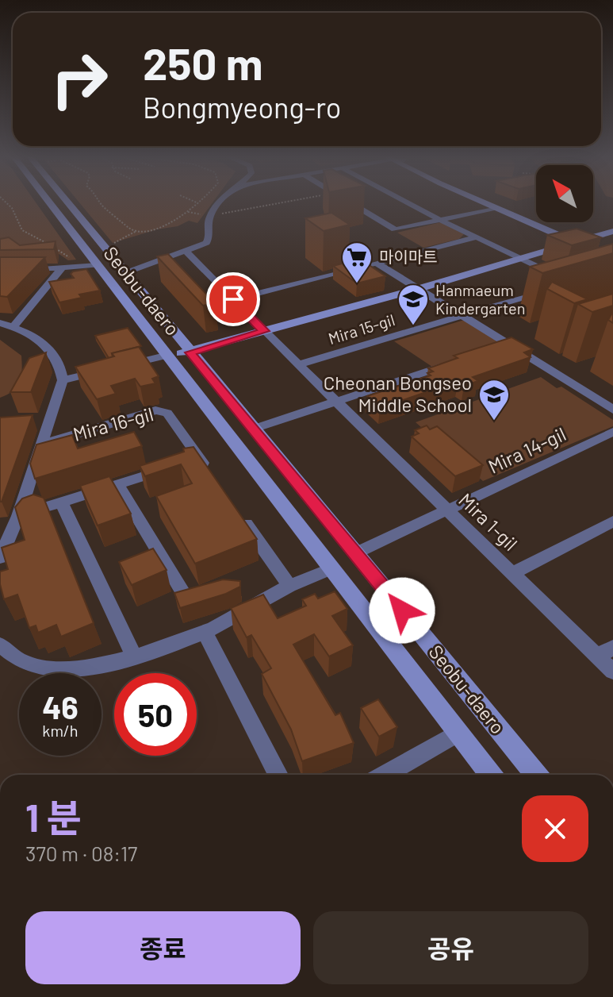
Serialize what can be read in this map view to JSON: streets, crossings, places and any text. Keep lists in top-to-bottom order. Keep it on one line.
{"streets":{"main road":["Seobu-daero"],"street":["Mira 15-gil","Mira 16-gil","Mira 14-gil","Mira 1-gil"]},"crossings":[["Seobu-daero","Mira 14-gil"],["Mira 15-gil","Mira 1-gil"],["Mira 14-gil","Mira 1-gil"]],"places":{"supermarket":["마이마트"],"school or university":["Hanmaeum Kindergarten","Cheonan Bongseo Middle School"]},"north":"top left","page":{"turn":["250 m","Bongmyeong-ro"],"speed":"46 km/h","limit":"50","heading":["1 분","370 m · 08:17"],"buttons":["종료","공유"]}}
